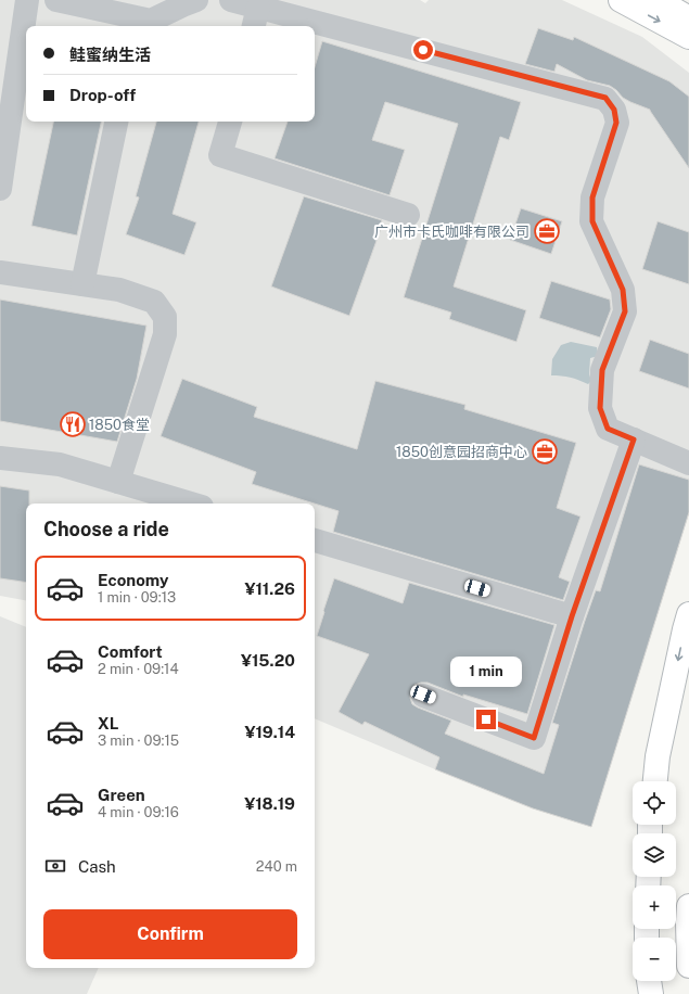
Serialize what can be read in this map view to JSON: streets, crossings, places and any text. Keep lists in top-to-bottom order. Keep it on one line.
{"places":{"office":["广州市卡氏咖啡有限公司","1850创意园招商中心"],"restaurant":["1850食堂"]},"page":{"banner":["鲑蜜纳生活","Drop-off"],"heading":"Choose a ride","list":[{"name":"Economy","note":"1 min · 09:13","value":"¥11.26"},{"name":"Comfort","note":"2 min · 09:14","value":"¥15.20"},{"name":"XL","note":"3 min · 09:15","value":"¥19.14"},{"name":"Green","note":"4 min · 09:16","value":"¥18.19"}],"bubble":"1 min","map_buttons":["+","−"],"pay":["Cash","240 m"],"buttons":"Confirm"}}
